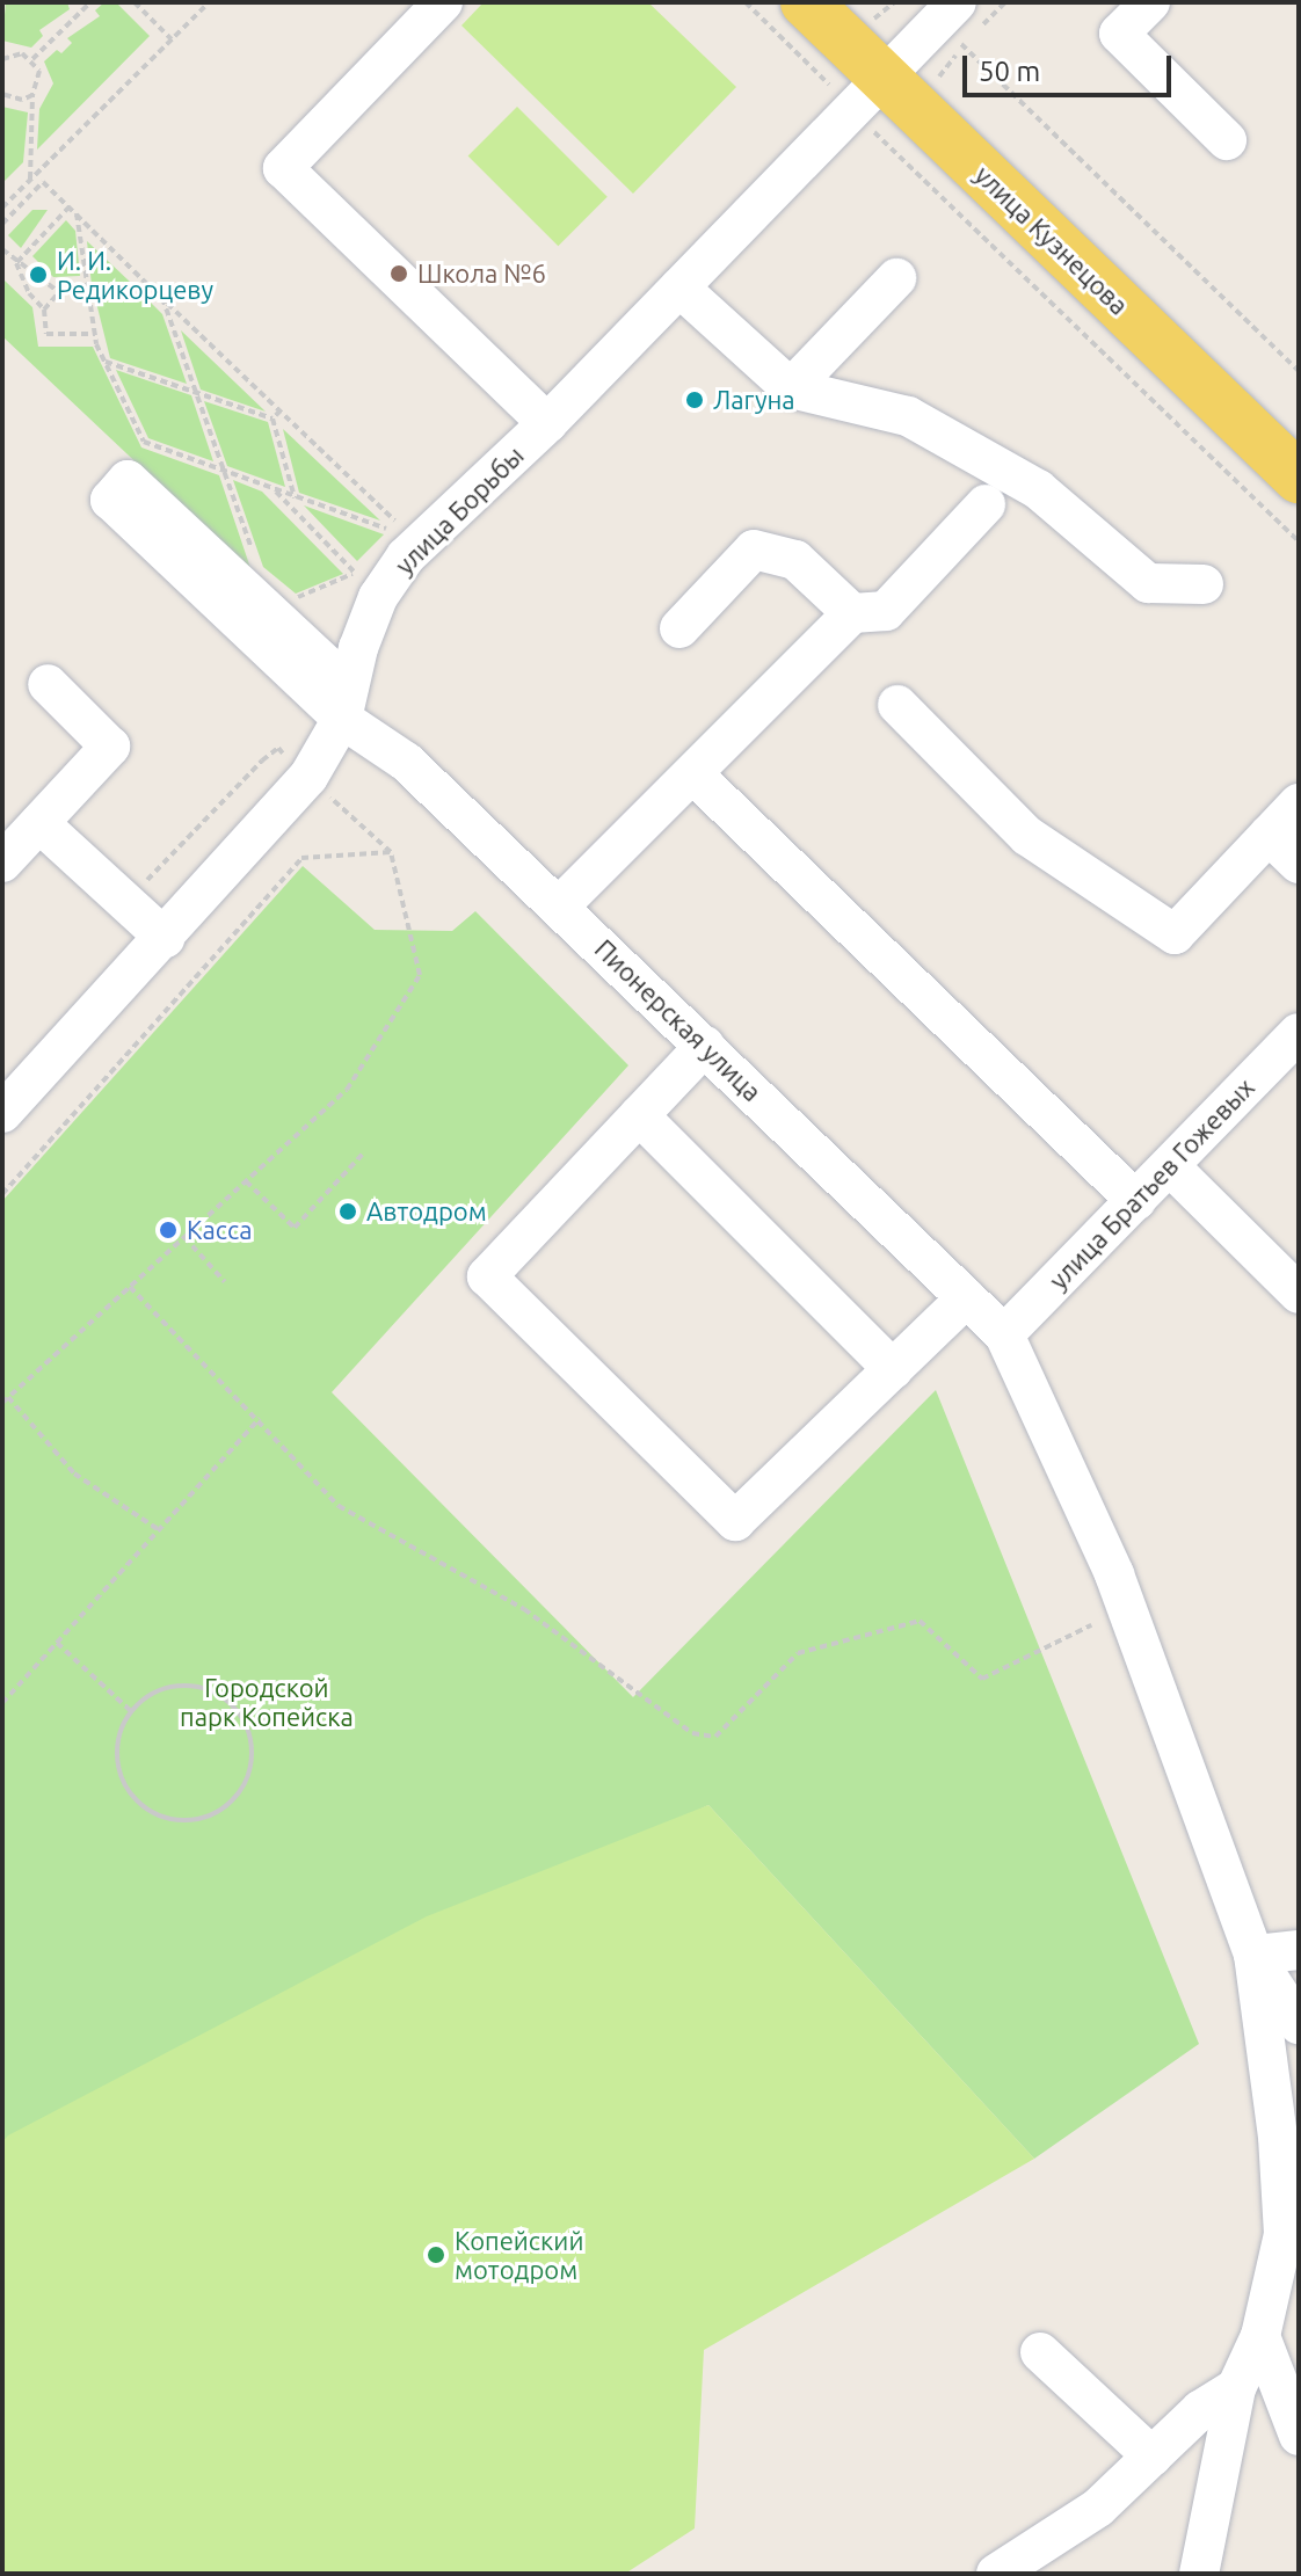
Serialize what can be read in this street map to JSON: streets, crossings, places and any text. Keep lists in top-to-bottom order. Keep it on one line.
{"streets":{"main road":["улица Кузнецова"],"street":["улица Борьбы","Пионерская улица","улица Братьев Гожевых"]},"crossings":[["улица Кузнецова","улица Борьбы"],["улица Борьбы","Пионерская улица"],["Пионерская улица","улица Братьев Гожевых"]],"parks":["Городской парк Копейска"],"places":["Школа №6","И. И. Редикорцеву","Лагуна","Автодром","Касса","Копейский мотодром"],"scale_bar":"50 m"}
